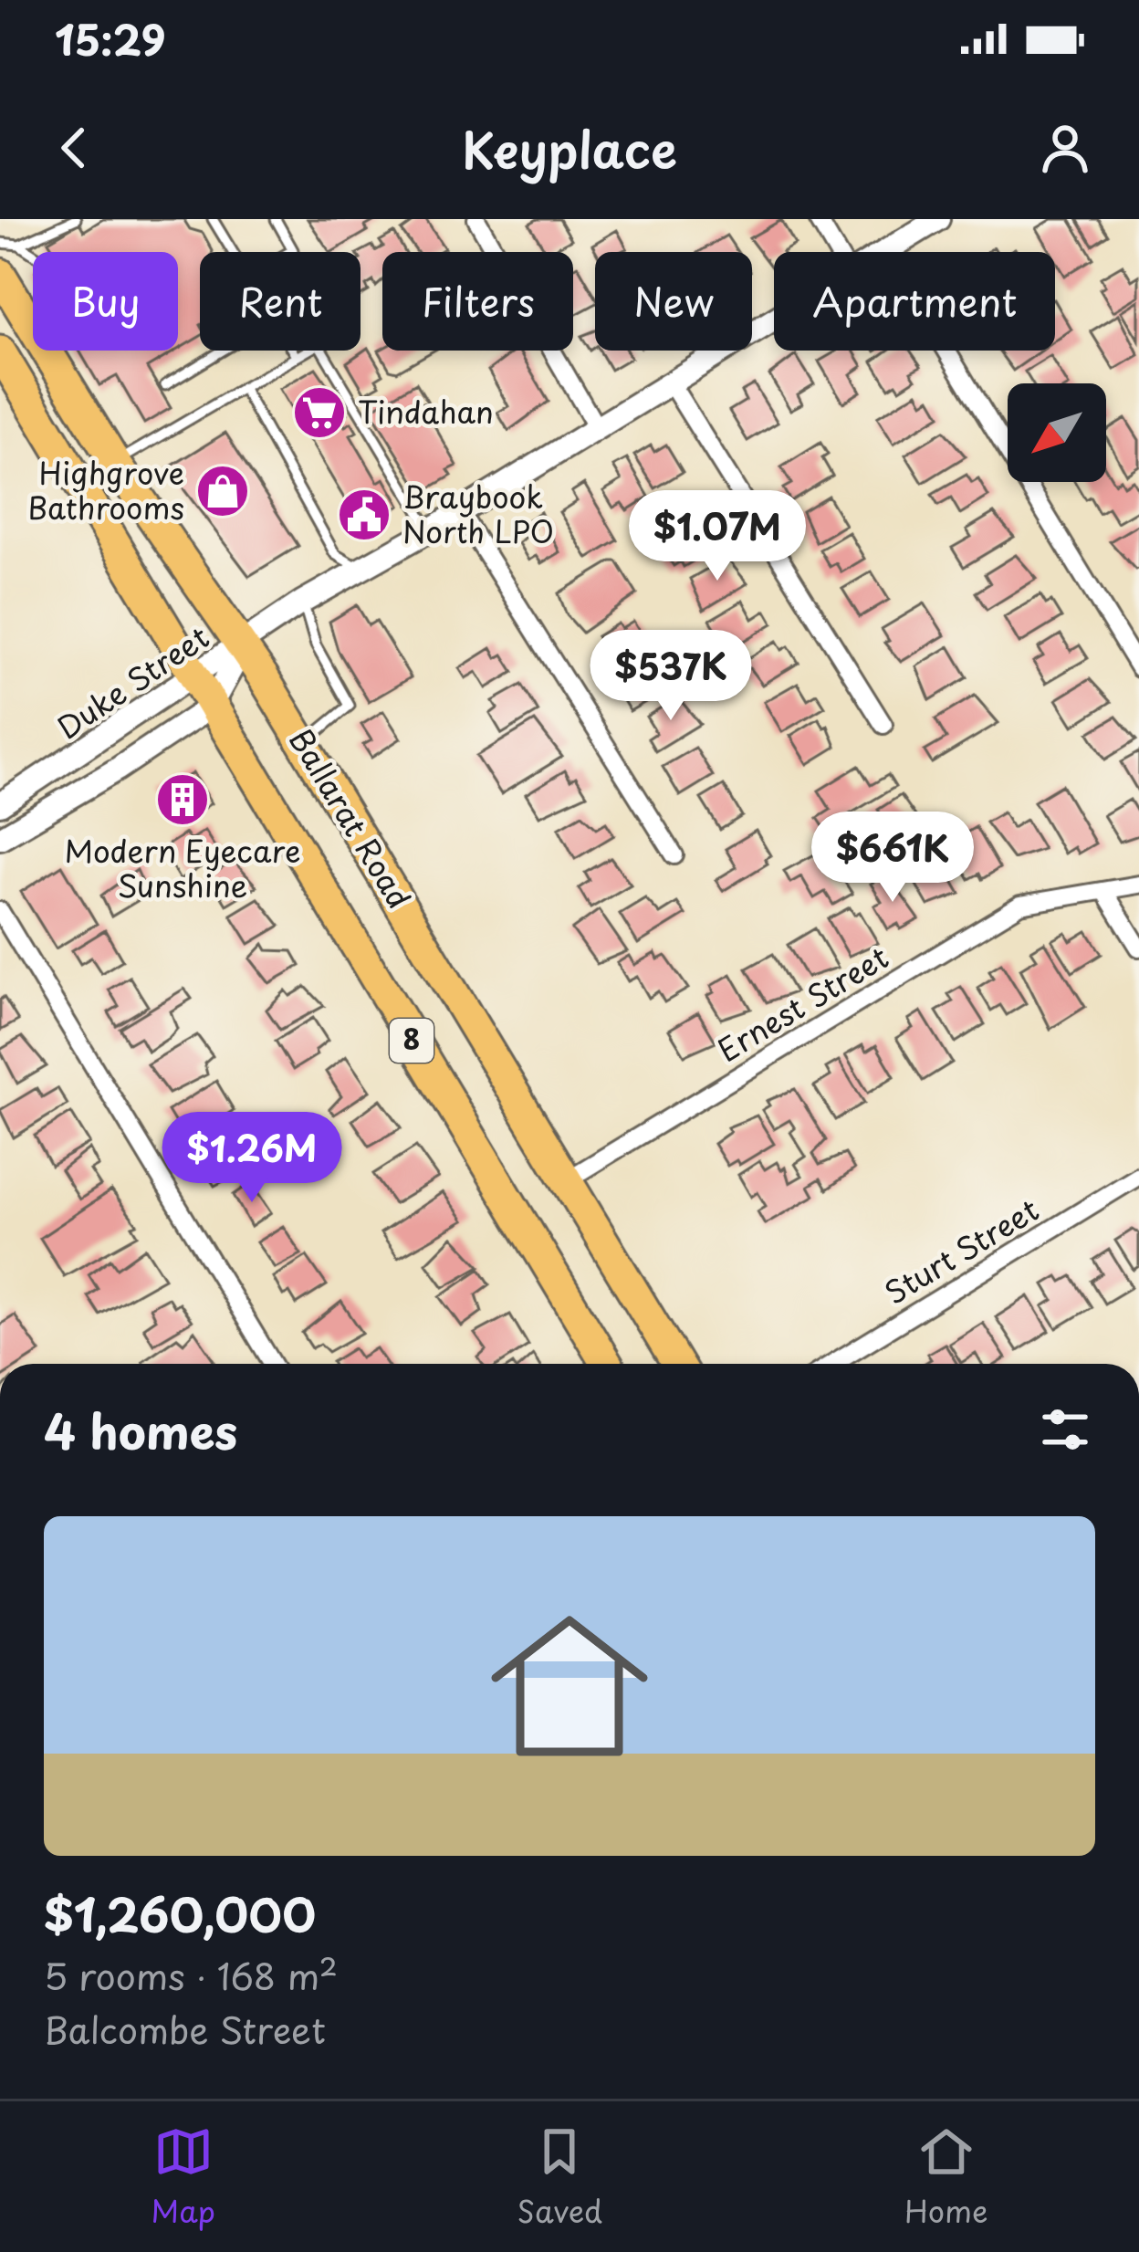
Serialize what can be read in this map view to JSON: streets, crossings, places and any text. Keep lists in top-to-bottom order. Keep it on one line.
{"streets":{"highway":["Ballarat Road","8"],"street":["Duke Street","Ernest Street","Sturt Street"]},"crossings":[["Duke Street","Ballarat Road"],["Ballarat Road","Ernest Street"]],"places":{"supermarket":["Tindahan"],"shop":["Highgrove Bathrooms"],"public building":["Braybook North LPO"],"building":["Modern Eyecare Sunshine"]},"north":"bottom left","page":{"status":"15:29","header":"Keyplace","chip":["Buy","Rent","Filters","New","Apartment"],"price":["$1.07M","$537K","$661K","$1.26M"],"heading":"4 homes","list":[{"name":"$1,260,000","note":"5 rooms · 168 m² · Balcombe Street"}],"tabs":["Map","Saved","Home"]}}
